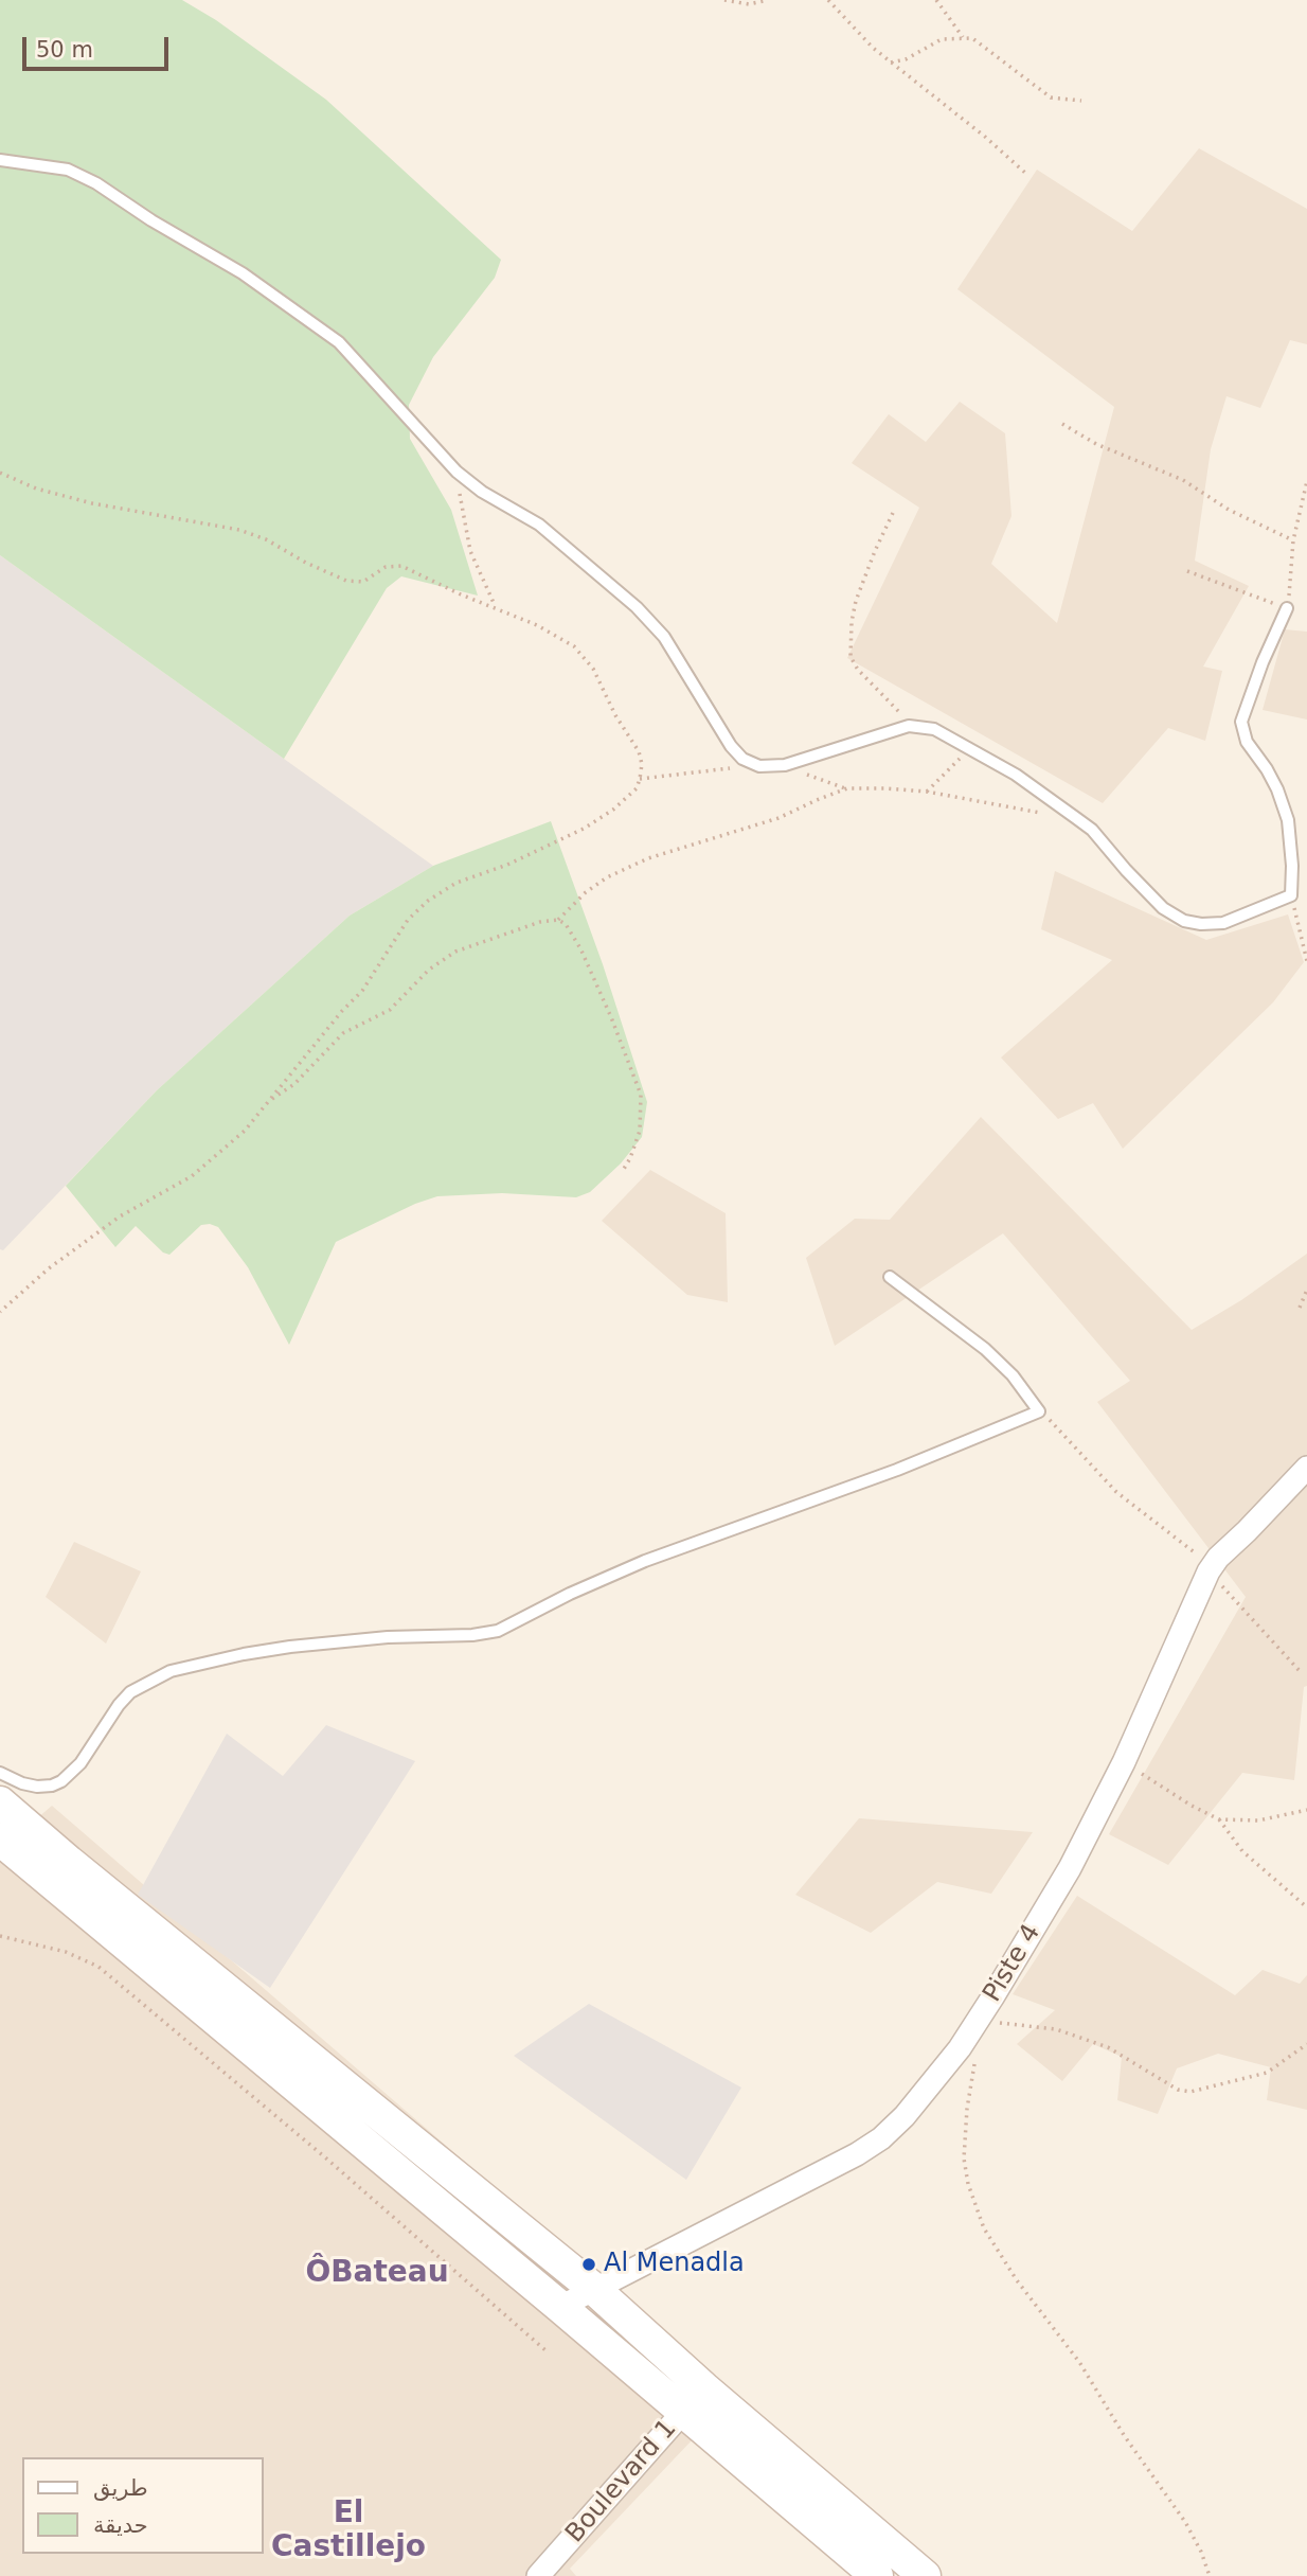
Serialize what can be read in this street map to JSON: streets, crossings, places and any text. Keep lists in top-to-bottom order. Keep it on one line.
{"streets":{"street":["Piste 4","Boulevard 1"]},"districts":["ÔBateau","El Castillejo"],"places":["Al Menadla"],"legend":["طريق","حديقة"],"scale_bar":"50 m"}
